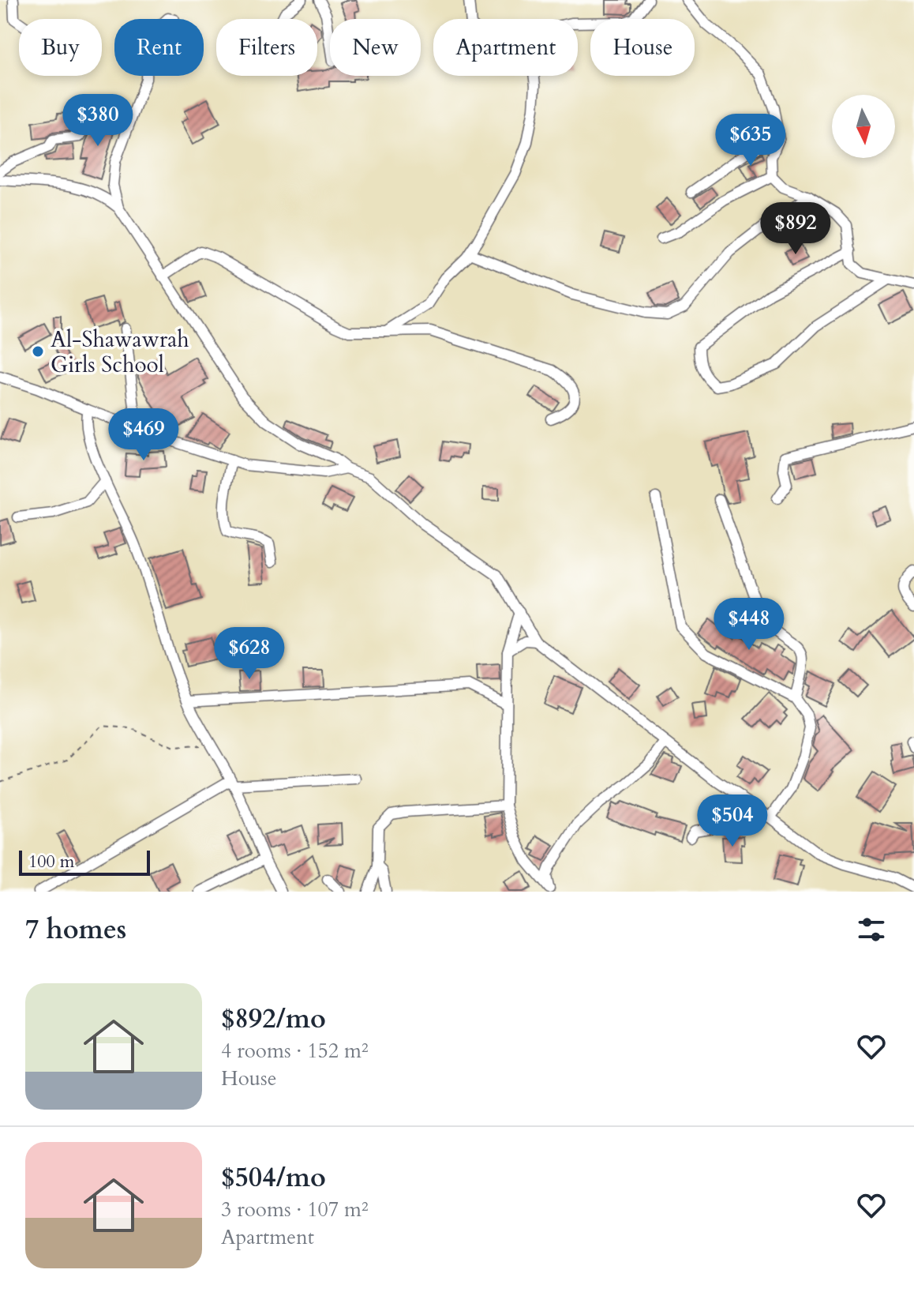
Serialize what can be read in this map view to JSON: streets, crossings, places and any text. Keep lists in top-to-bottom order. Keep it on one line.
{"places":["Al-Shawawrah Girls School"],"scale_bar":"100 m","north":"bottom","page":{"chip":["Buy","Rent","Filters","New","Apartment","House"],"price":["$380","$635","$892","$469","$448","$628","$504"],"scale":"100 m","heading":"7 homes","list":[{"name":"$892/mo","note":"4 rooms · 152 m² · House"},{"name":"$504/mo","note":"3 rooms · 107 m² · Apartment"}]}}
